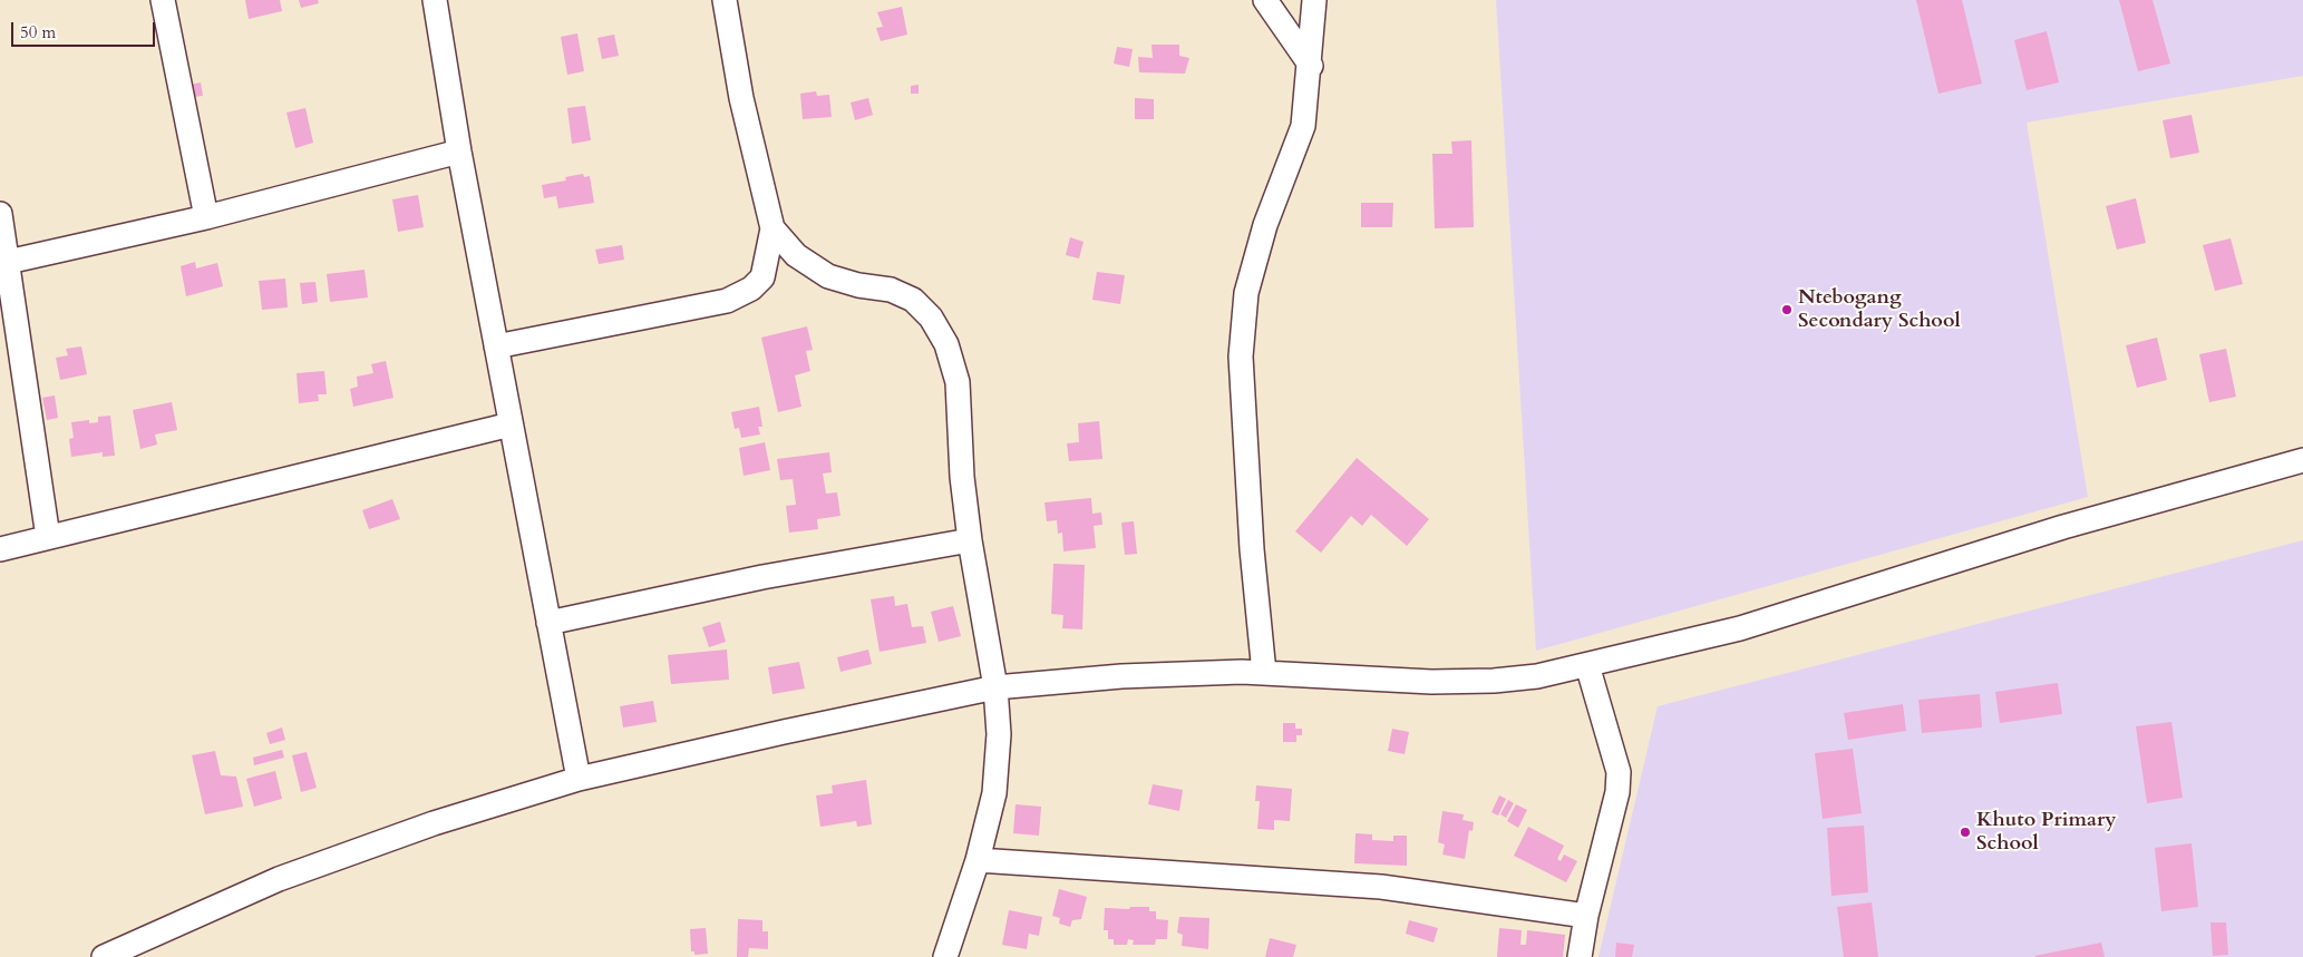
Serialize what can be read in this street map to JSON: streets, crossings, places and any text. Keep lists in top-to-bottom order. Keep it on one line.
{"places":["Ntebogang Secondary School","Khuto Primary School"],"scale_bar":"50 m"}
